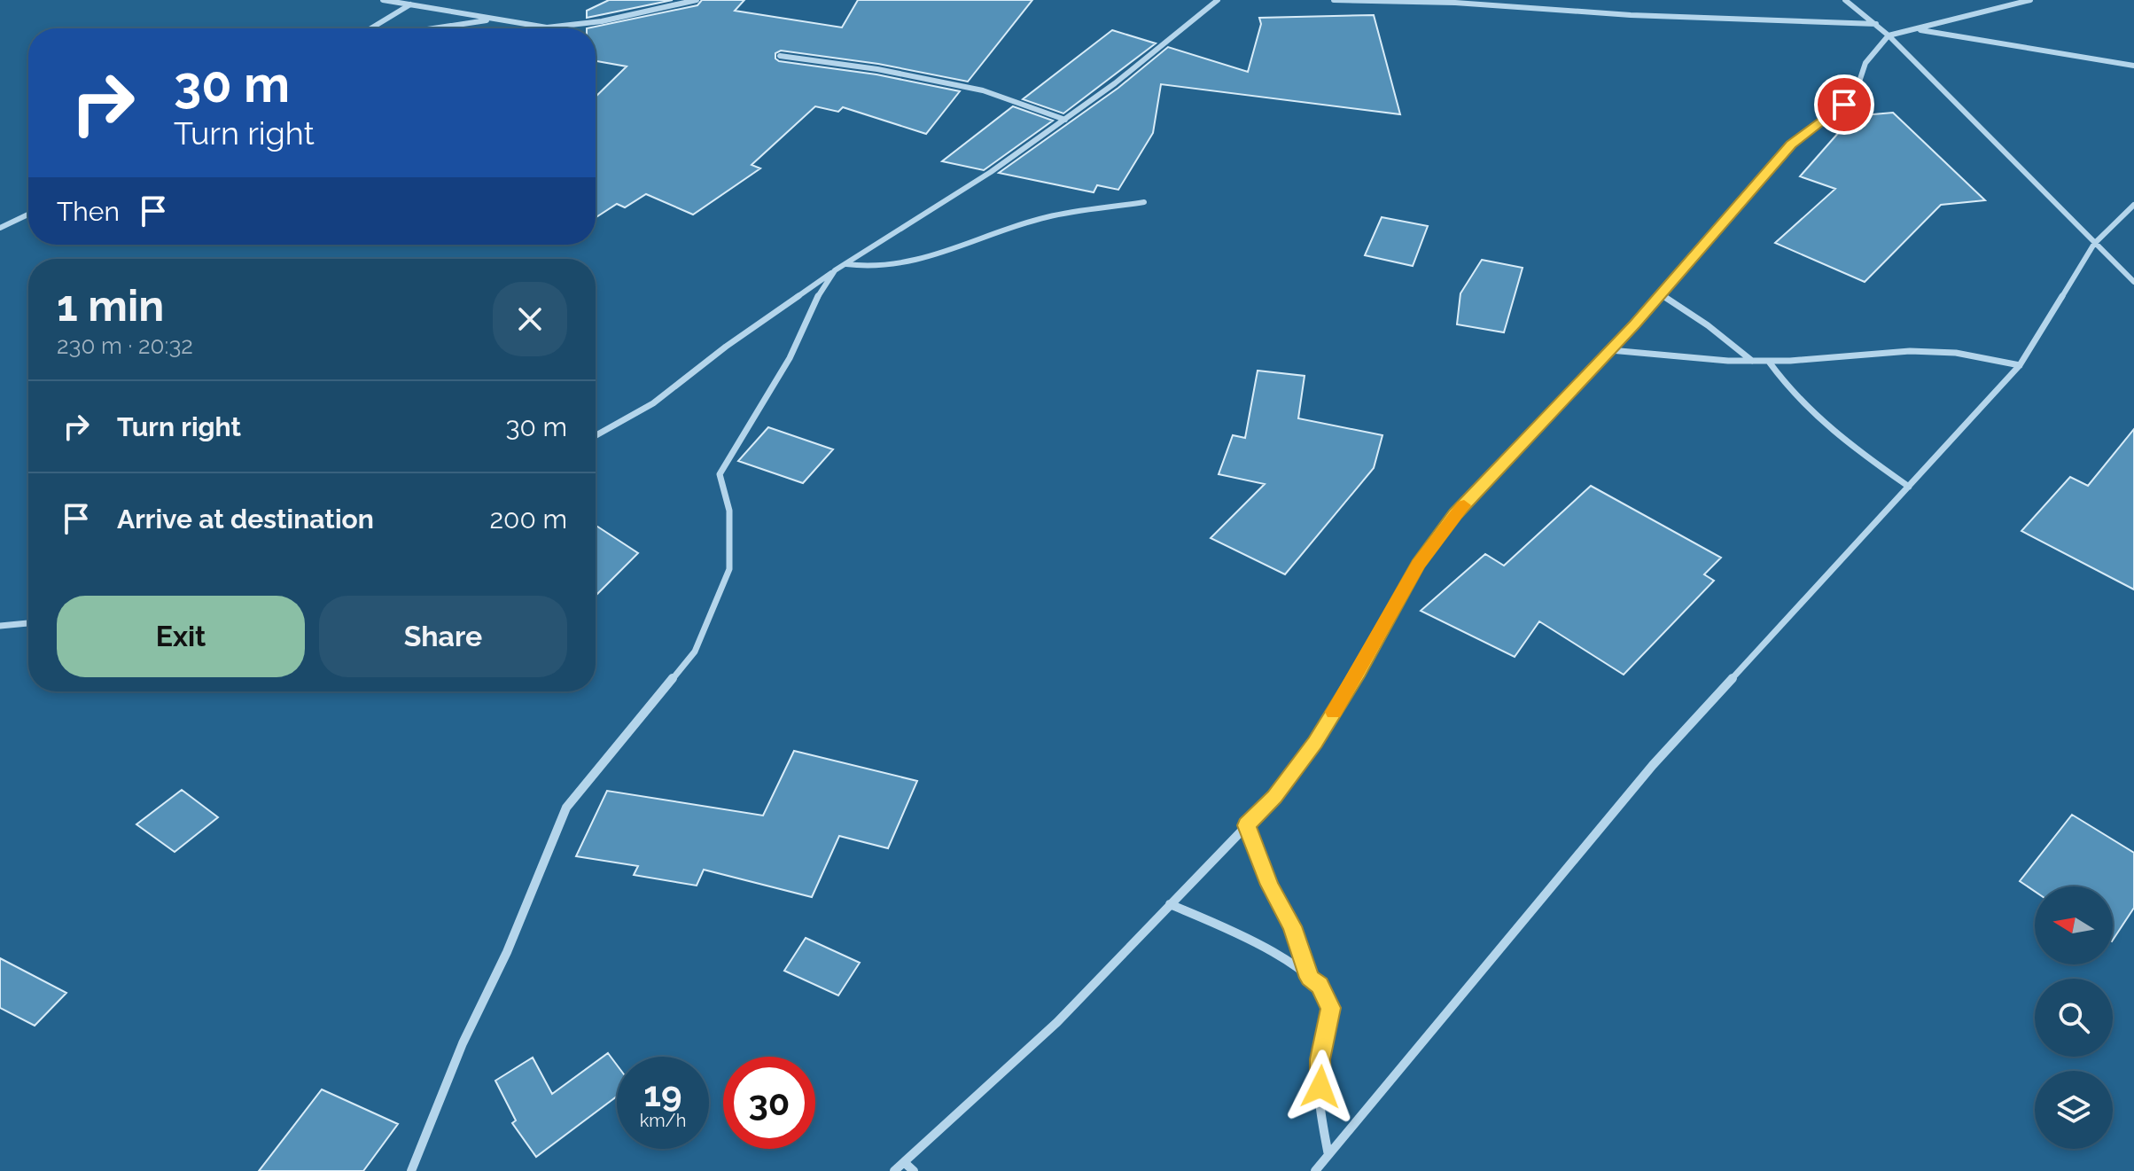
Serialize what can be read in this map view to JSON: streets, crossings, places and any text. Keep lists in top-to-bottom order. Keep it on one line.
{"north":"left","page":{"turn":["30 m","Turn right"],"then":"Then","heading":["1 min","230 m · 20:32"],"list":[{"name":"Turn right","value":"30 m"},{"name":"Arrive at destination","value":"200 m"}],"buttons":["Exit","Share"],"speed":"19 km/h","limit":"30"}}
